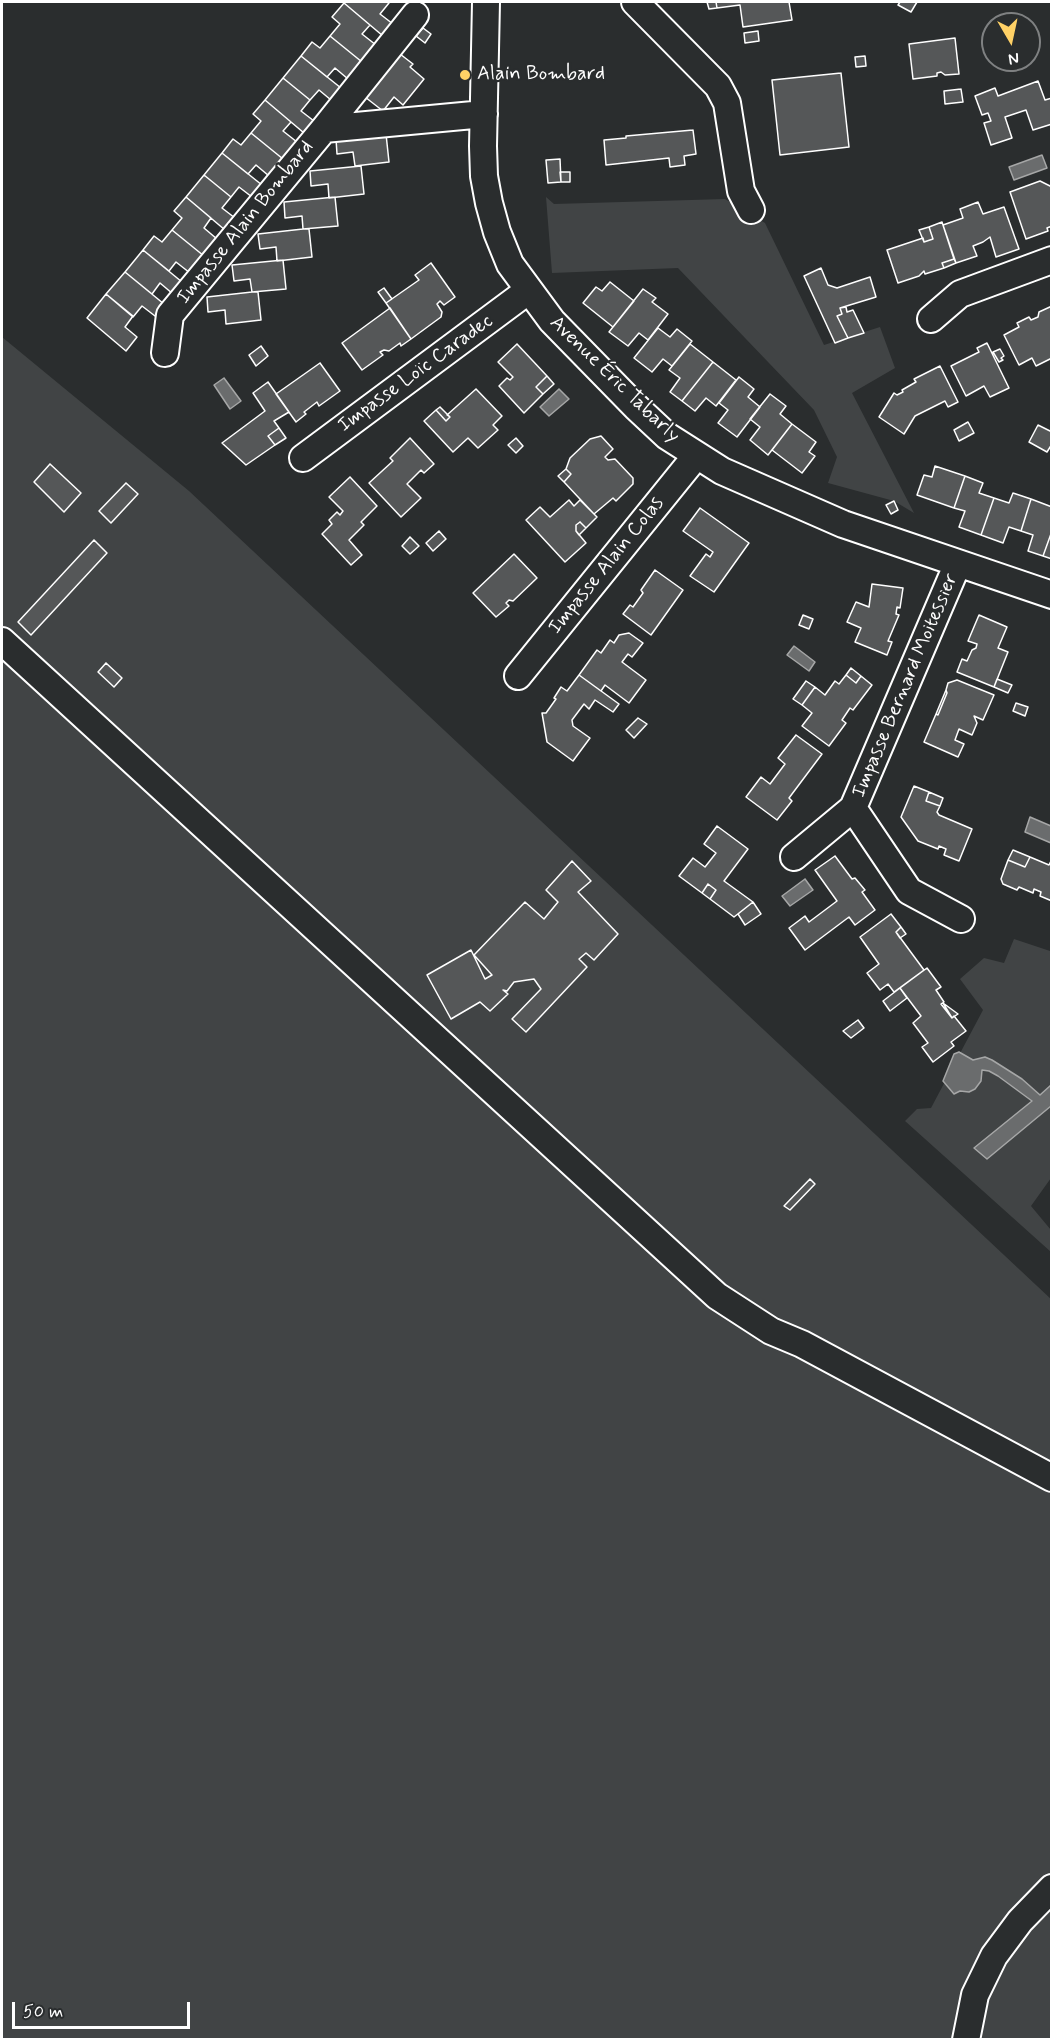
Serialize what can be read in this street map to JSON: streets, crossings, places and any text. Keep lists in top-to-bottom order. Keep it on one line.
{"streets":{"street":["Impasse Alain Bombard","Impasse Loïc Caradec","Avenue Éric Tabarly","Impasse Alain Colas","Impasse Bernard Moitessier"]},"crossings":[["Impasse Alain Bombard","Avenue Éric Tabarly"],["Impasse Loïc Caradec","Avenue Éric Tabarly"],["Avenue Éric Tabarly","Impasse Alain Colas"],["Avenue Éric Tabarly","Impasse Bernard Moitessier"]],"places":["Alain Bombard"],"scale_bar":"50 m","north":"bottom"}
